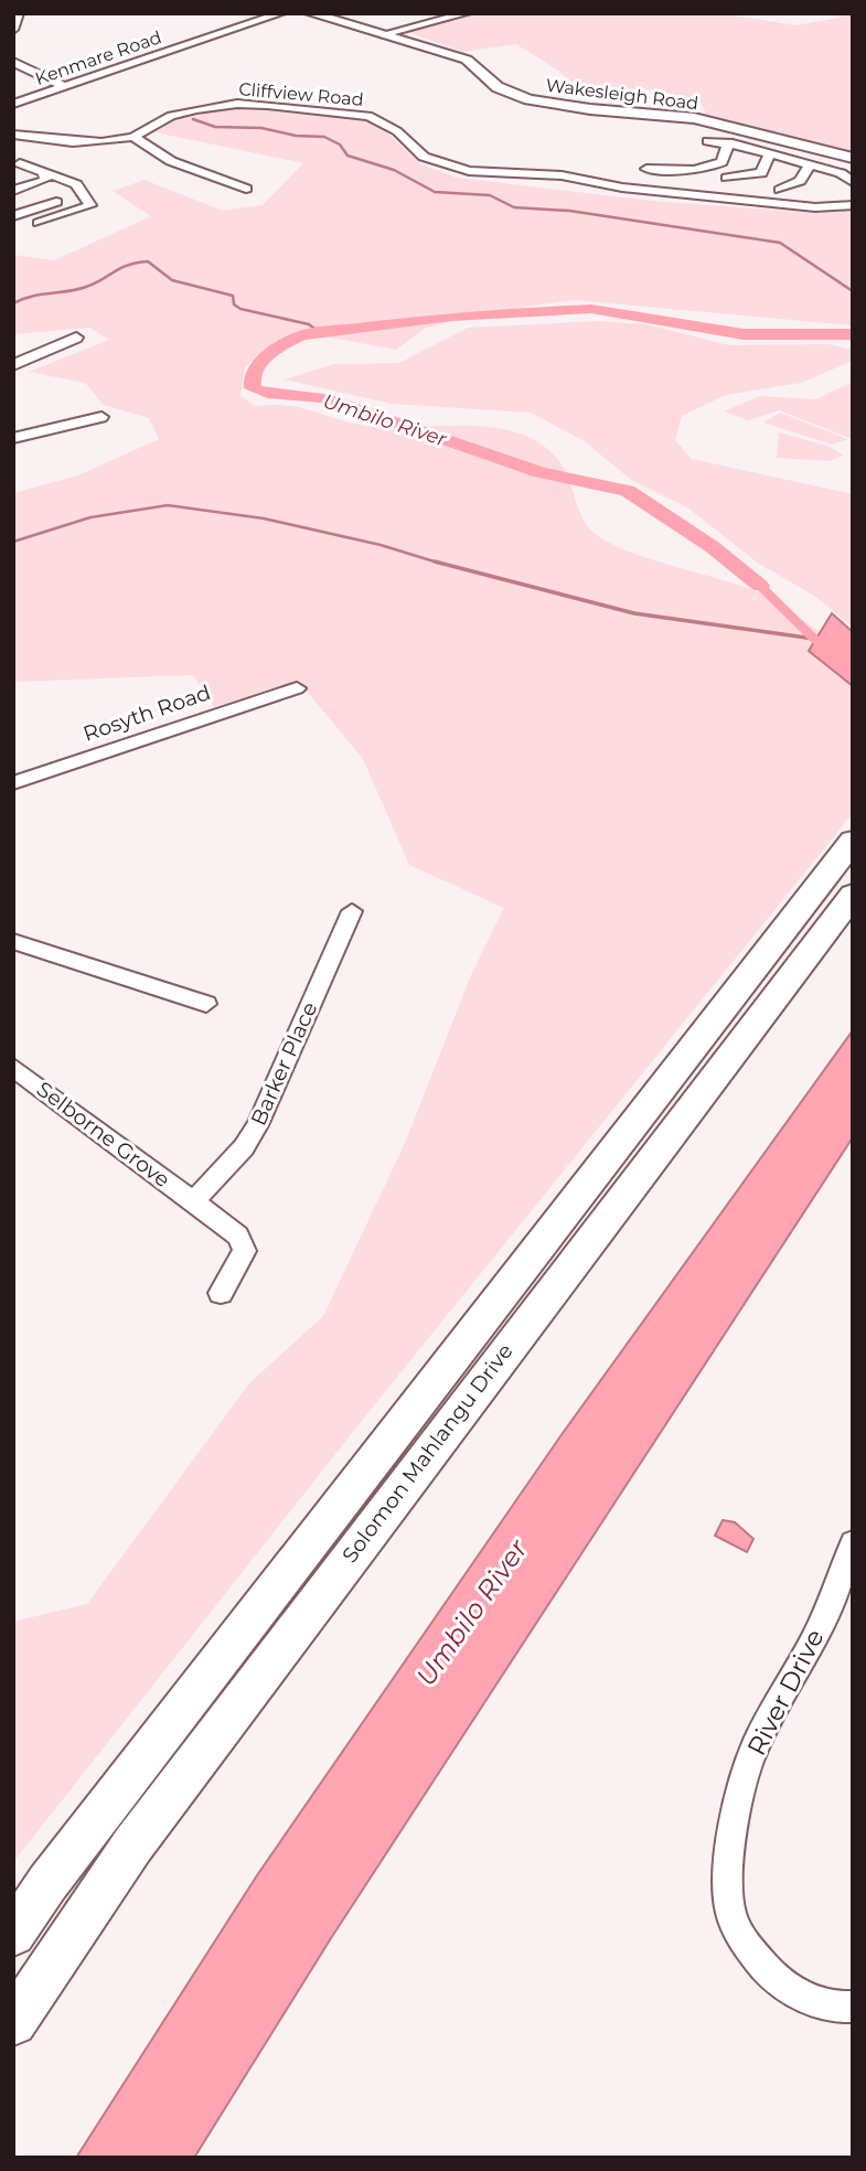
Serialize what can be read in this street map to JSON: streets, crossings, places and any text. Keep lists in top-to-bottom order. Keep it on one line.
{"streets":{"highway":["Solomon Mahlangu Drive"],"main road":["Wakesleigh Road"],"street":["Kenmare Road","Cliffview Road","Rosyth Road","Barker Place","Selborne Grove","River Drive"]},"crossings":[["Barker Place","Selborne Grove"]],"water":["Umbilo River"]}
